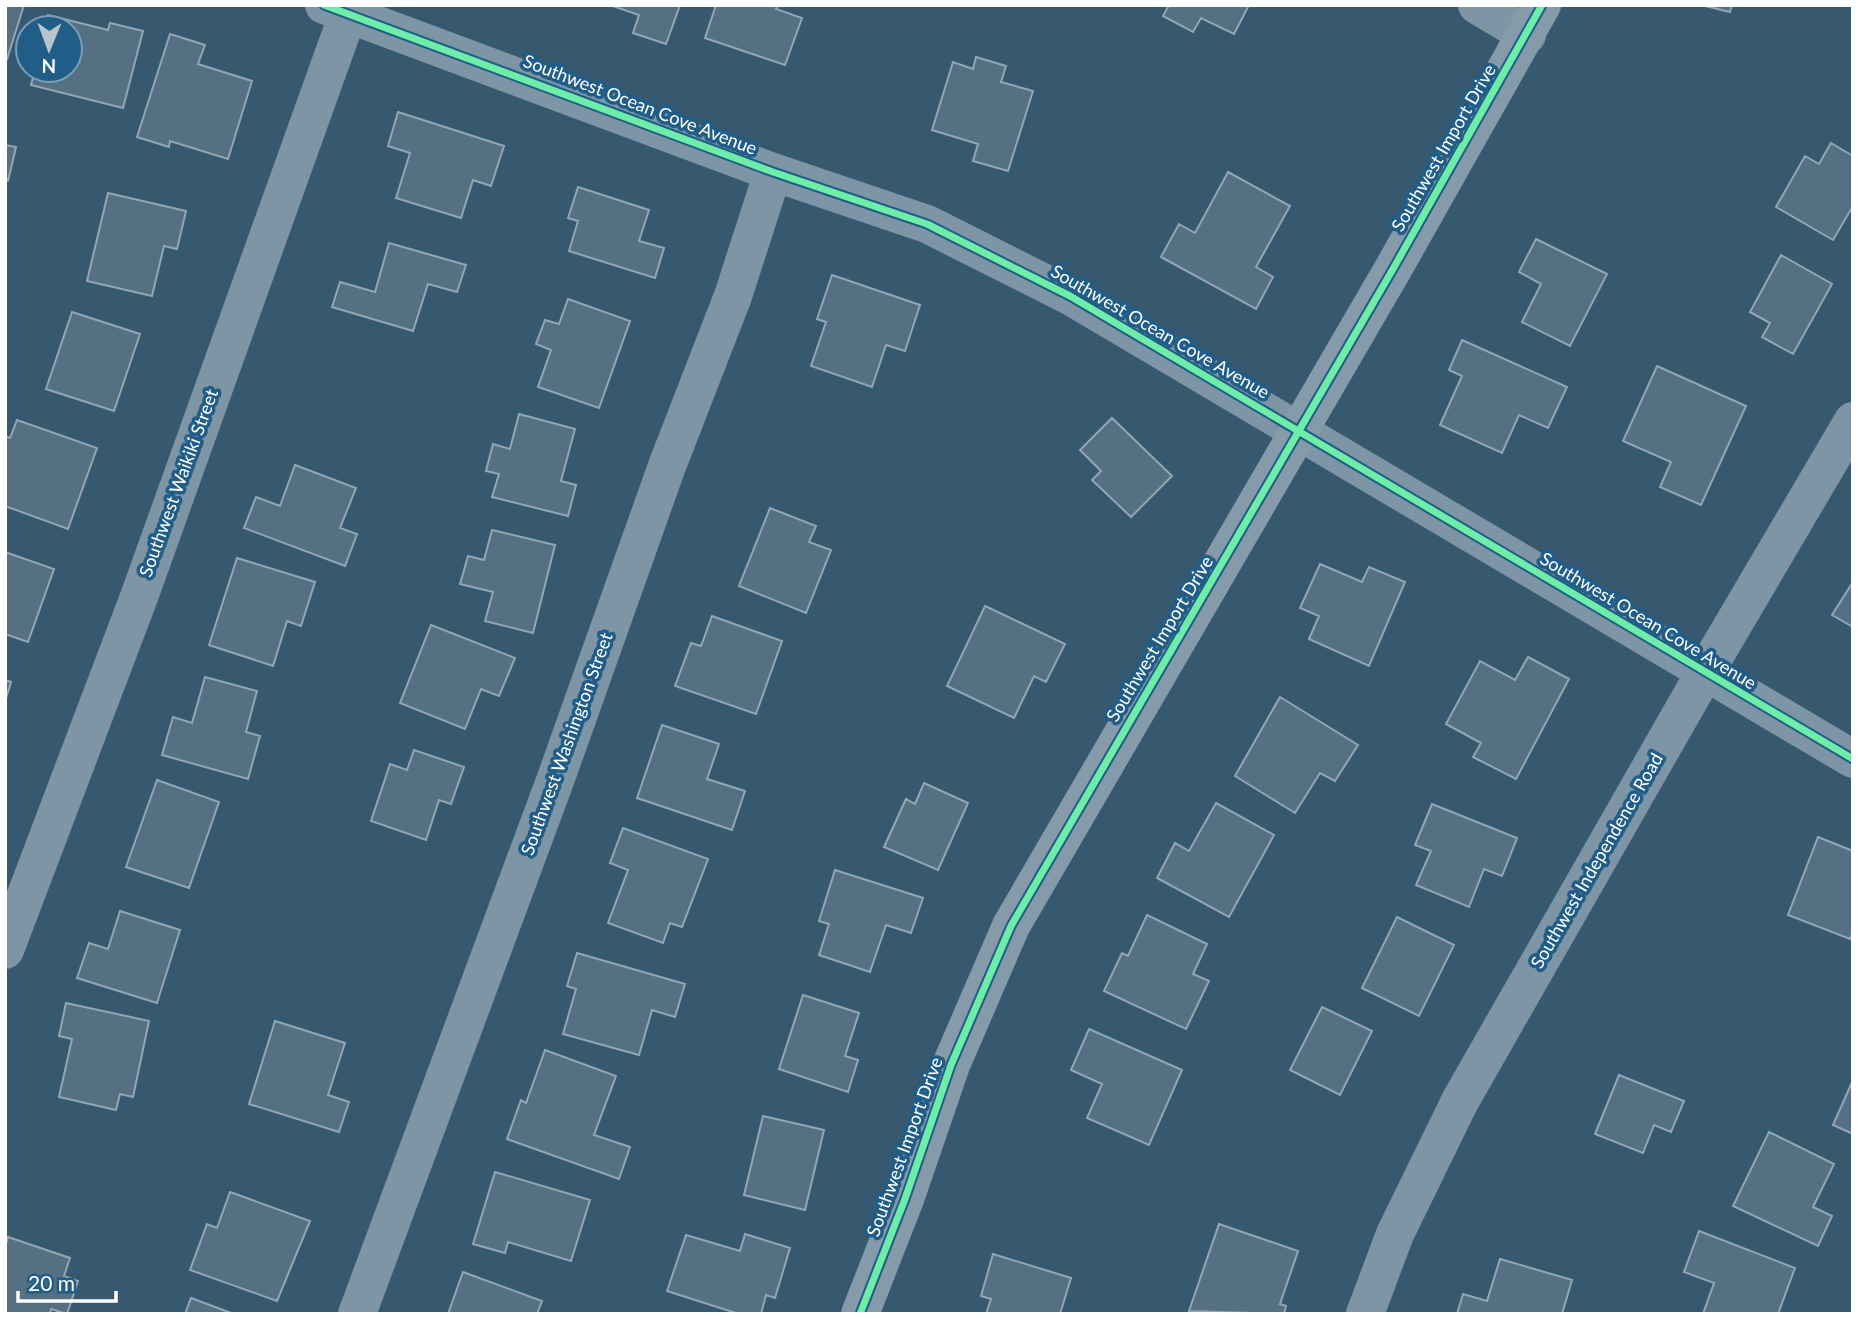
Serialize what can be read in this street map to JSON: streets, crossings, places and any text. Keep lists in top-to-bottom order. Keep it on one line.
{"streets":{"street":["Southwest Ocean Cove Avenue","Southwest Import Drive","Southwest Waikiki Street","Southwest Washington Street","Southwest Independence Road"]},"crossings":[["Southwest Ocean Cove Avenue","Southwest Import Drive"],["Southwest Ocean Cove Avenue","Southwest Waikiki Street"],["Southwest Ocean Cove Avenue","Southwest Washington Street"],["Southwest Ocean Cove Avenue","Southwest Independence Road"]],"scale_bar":"20 m","north":"bottom"}
